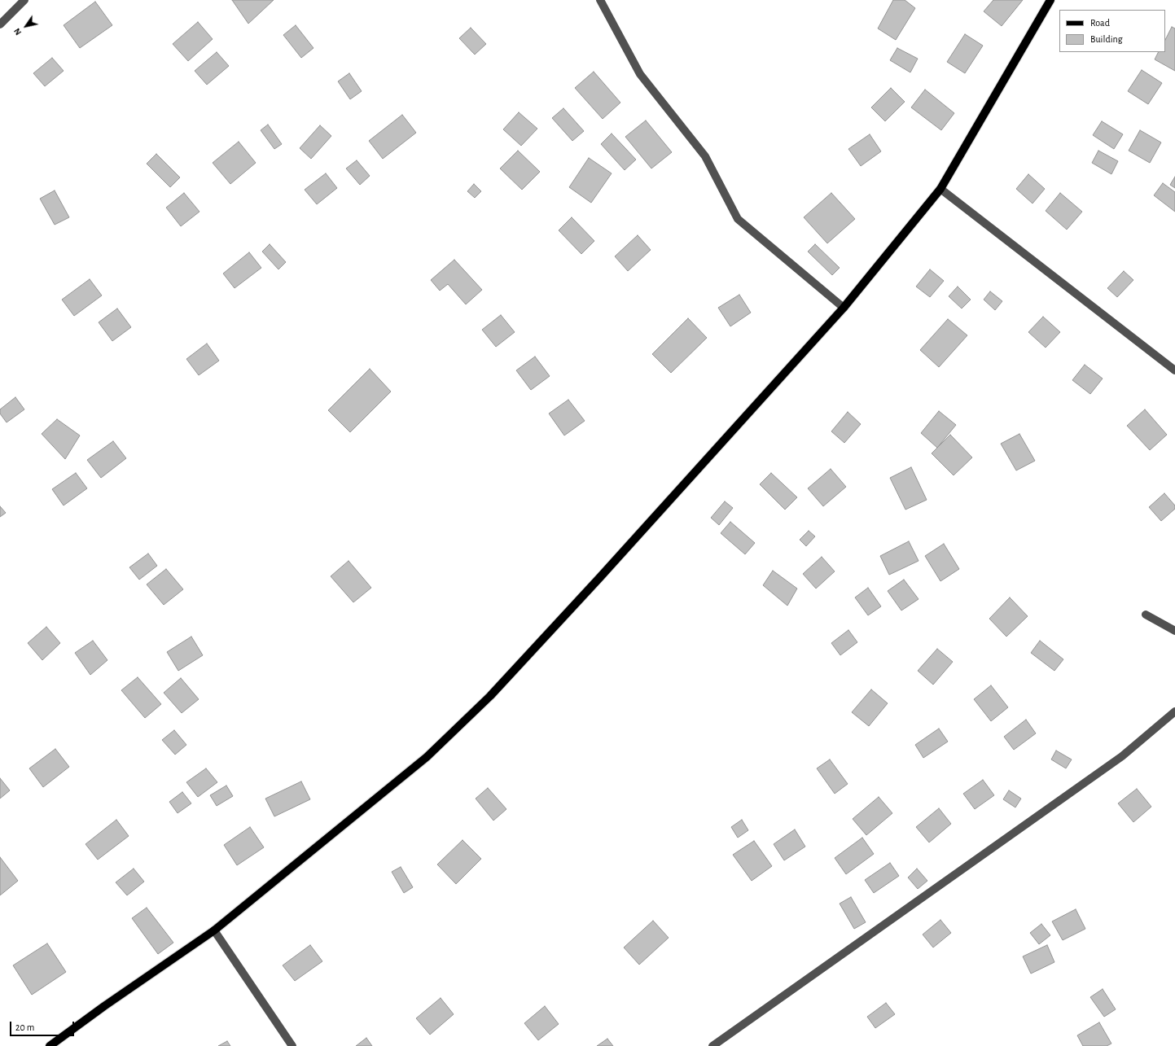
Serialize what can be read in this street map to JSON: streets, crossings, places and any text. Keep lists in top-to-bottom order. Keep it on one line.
{"legend":["Road","Building"],"scale_bar":"20 m","north":"bottom left"}
